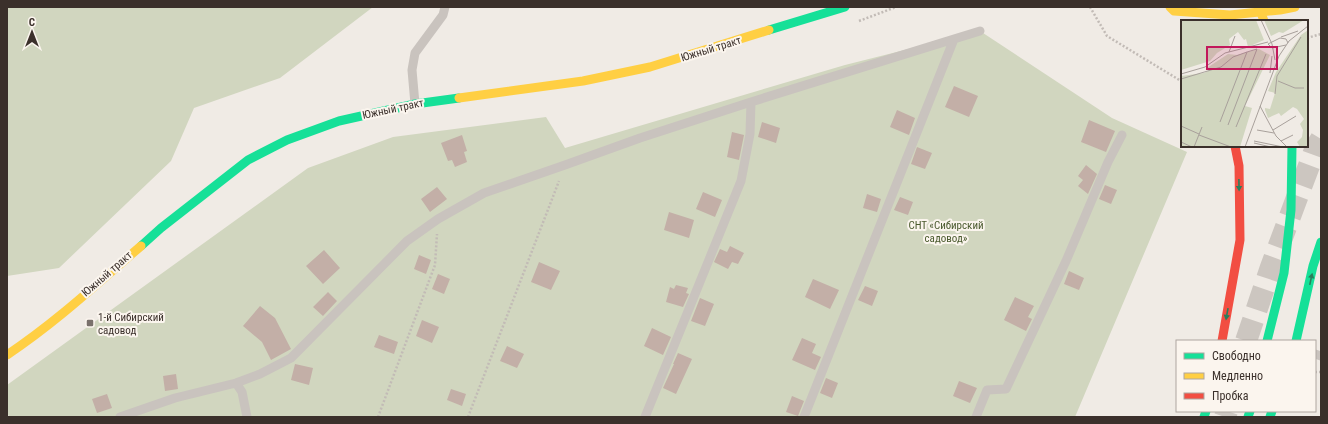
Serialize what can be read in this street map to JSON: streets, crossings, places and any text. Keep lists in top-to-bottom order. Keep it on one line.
{"streets":{"main road":["Южный тракт"]},"parks":["СНТ «Сибирский садовод»"],"places":{"transit":["1-й Сибирский садовод"]},"legend":["Свободно","Медленно","Пробка"],"north":"top"}
